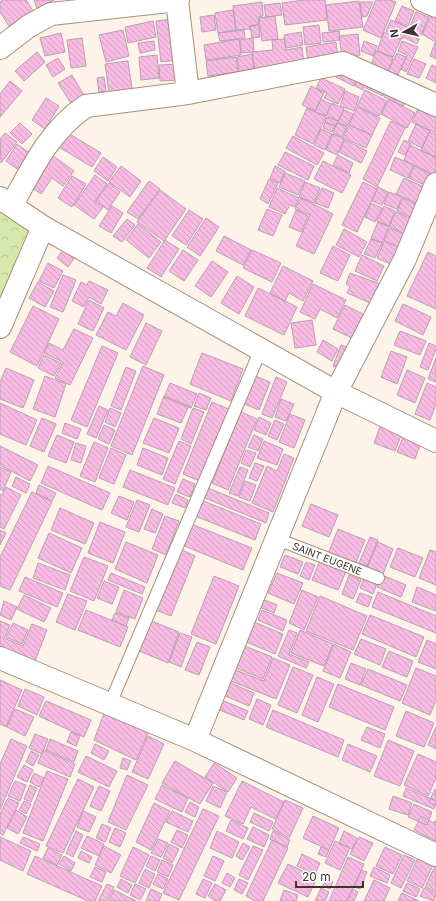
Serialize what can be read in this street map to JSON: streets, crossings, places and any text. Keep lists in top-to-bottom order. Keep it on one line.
{"streets":{"lane":["SAINT EUGENE"]},"scale_bar":"20 m","north":"left"}
